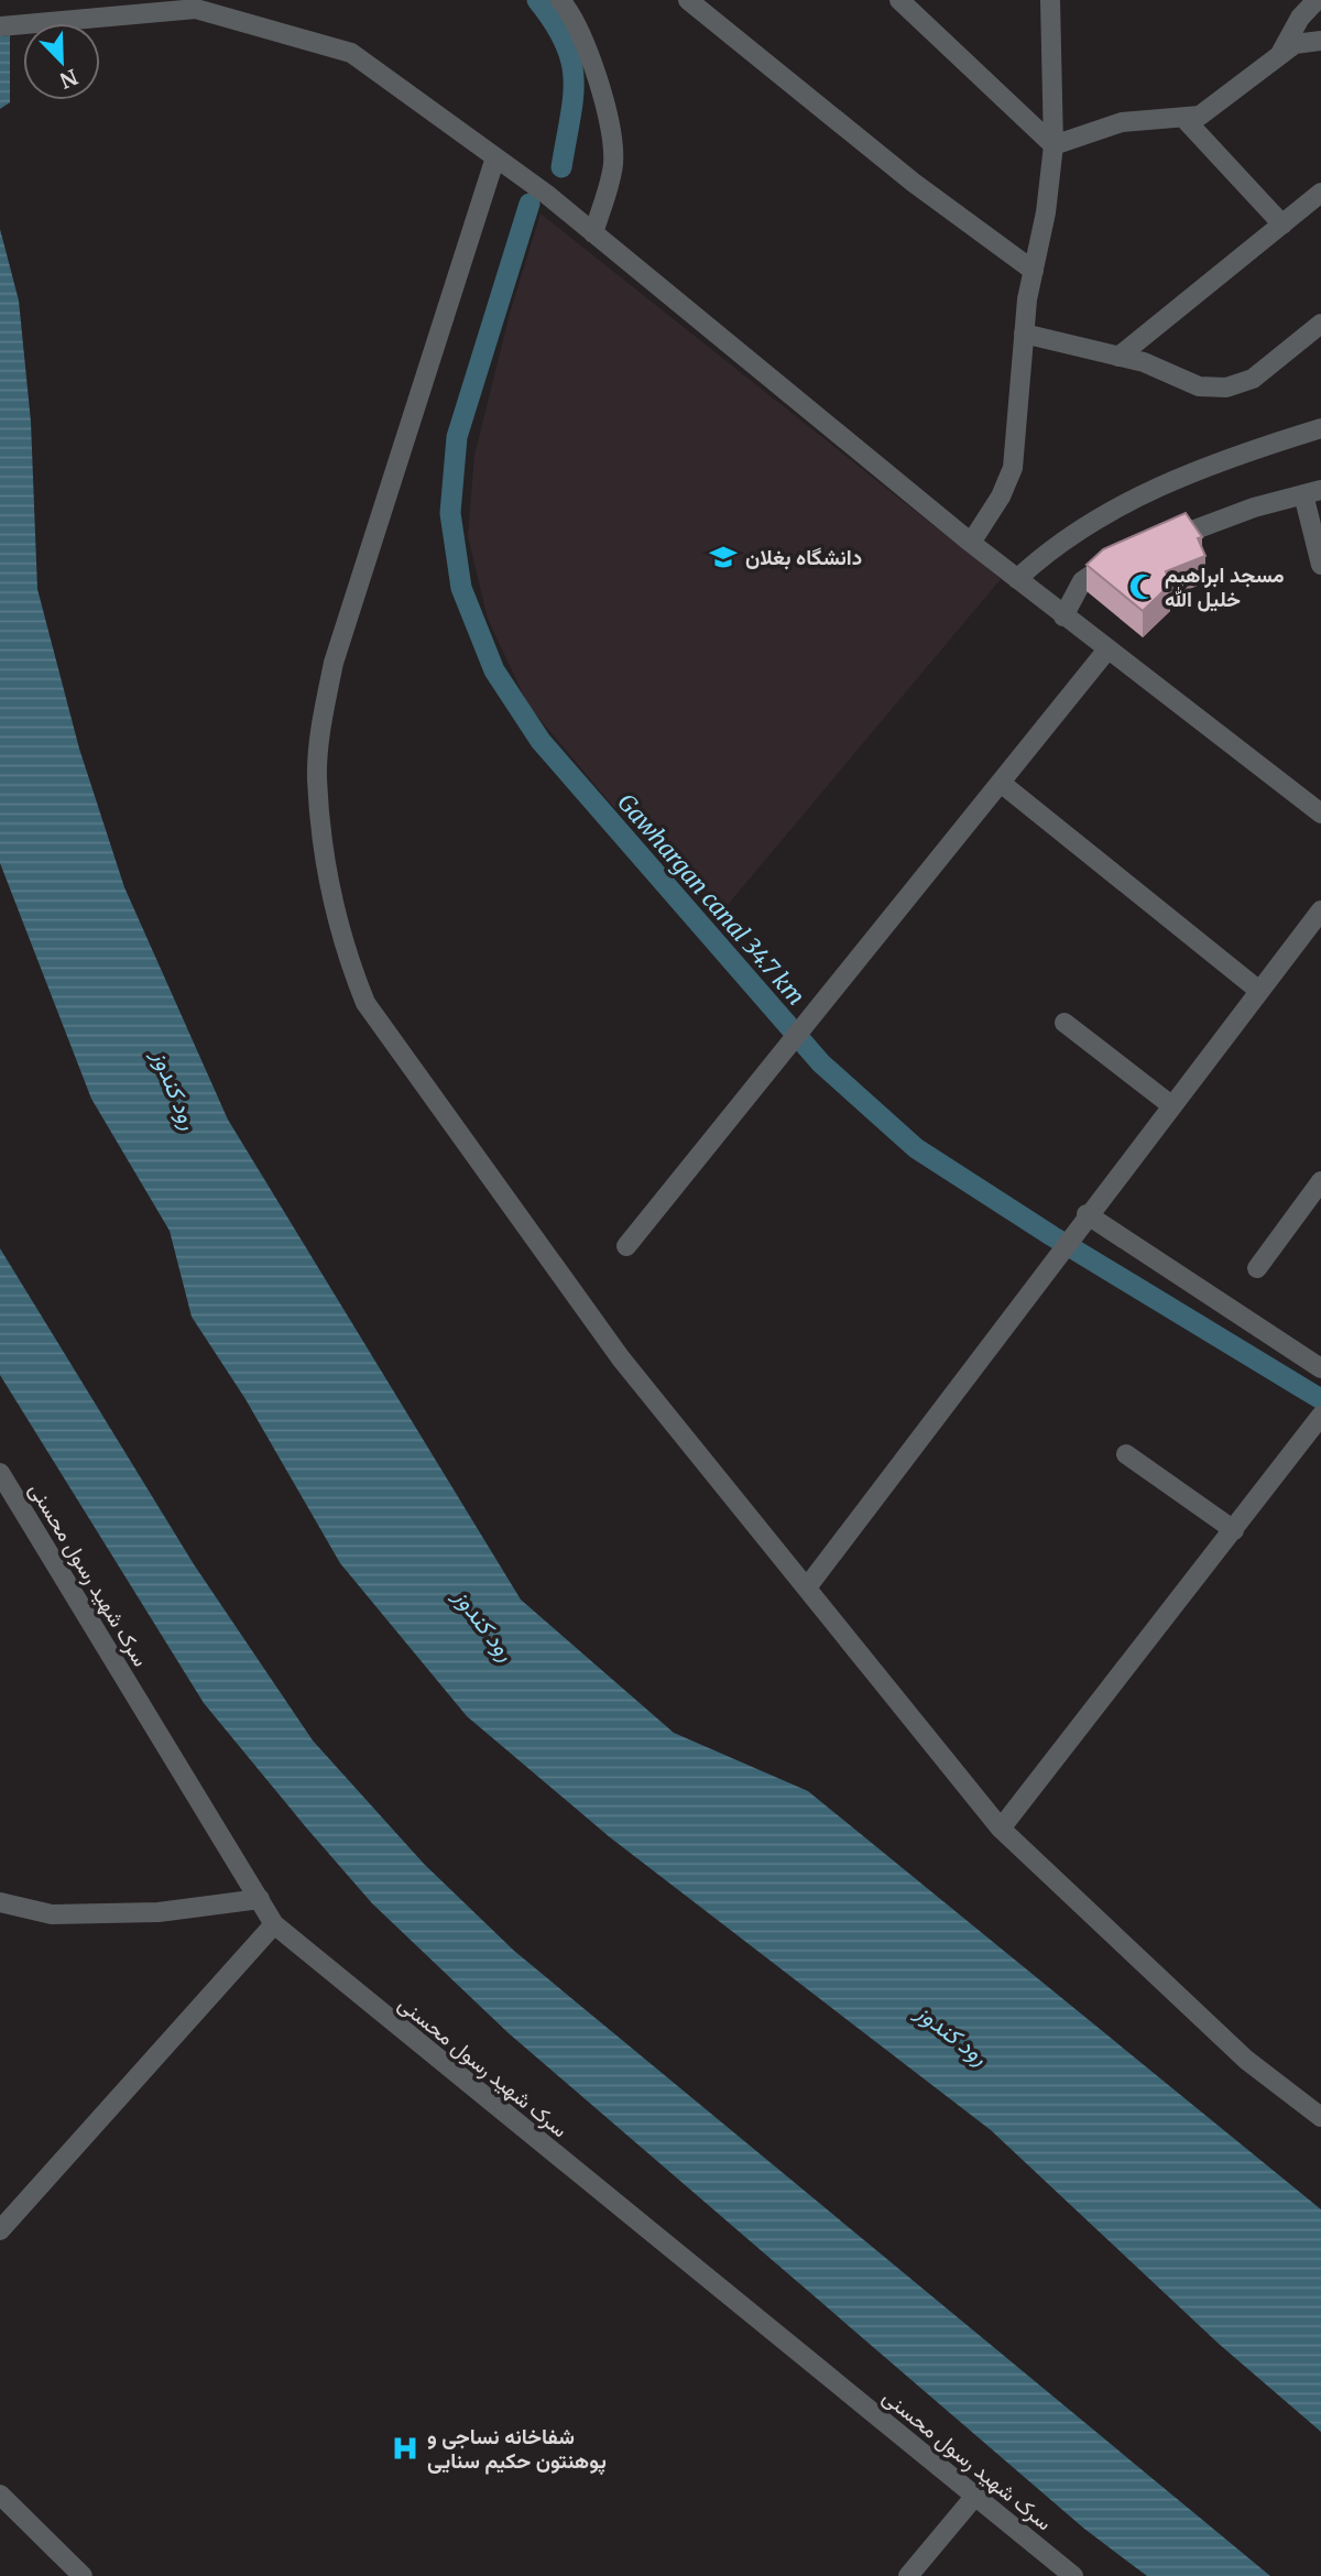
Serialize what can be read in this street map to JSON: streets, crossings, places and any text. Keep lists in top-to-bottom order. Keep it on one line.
{"streets":{"street":["سرک شهید رسول محسنی"]},"water":["Gawhargan canal 34.7 km","رود کندوز"],"places":{"school or university":["دانشگاه بغلان"],"mosque":["مسجد ابراهیم خلیل الله"],"hospital":["شفاخانه نساجی و پوهنتون حکیم سنایی"]},"north":"bottom right"}
